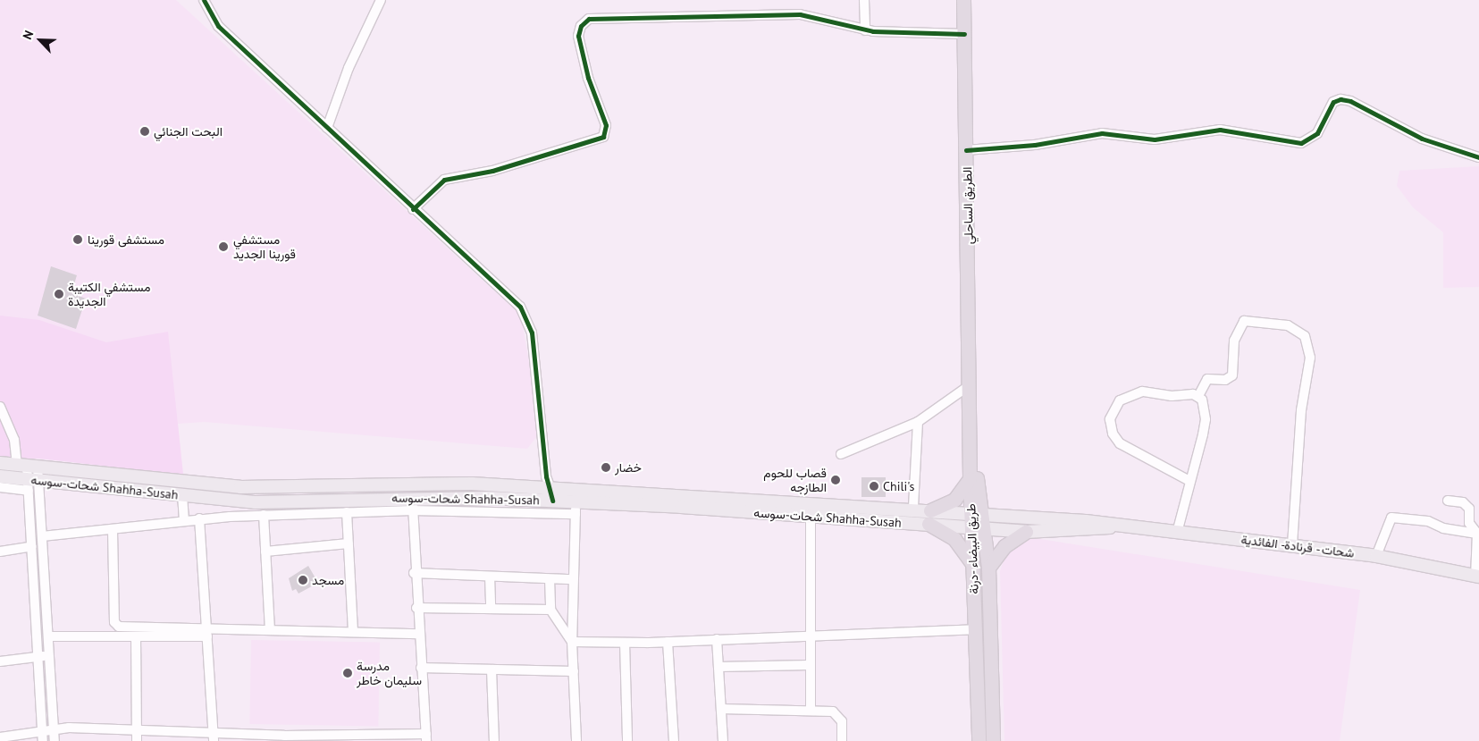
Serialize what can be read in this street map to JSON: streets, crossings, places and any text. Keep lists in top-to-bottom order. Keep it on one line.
{"streets":{"highway":["الطريق الساحلي","طريق البيضاء -درنة"],"main road":["شحات-سوسه Shahha-Susah","شحات - قرنادة- الفائدية"]},"crossings":[["الطريق الساحلي","طريق البيضاء -درنة"],["شحات-سوسه Shahha-Susah","طريق البيضاء -درنة"]],"places":["البحت الجنائي","مستشفى قورينا","مستشفي قورينا الجديد","مستشفي الكتيبة الجديدة","خضار","قصاب للحوم الطازجه","Chili's","مسجد","مدرسة سليمان خاطر"],"north":"top left"}
